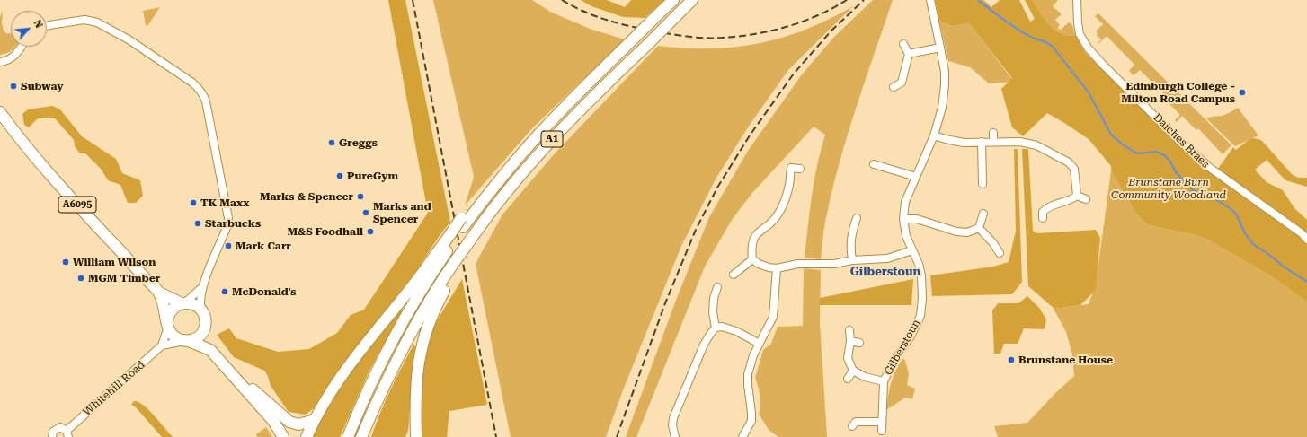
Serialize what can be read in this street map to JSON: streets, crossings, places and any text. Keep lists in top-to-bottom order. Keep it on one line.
{"streets":{"main road":["A1","A6095"],"street":["Daiches Braes","Gilberstoun","Whitehill Road"]},"crossings":[["A6095","Whitehill Road"]],"districts":["Gilberstoun"],"parks":["Brunstane Burn Community Woodland"],"places":["Subway","Edinburgh College - Milton Road Campus","Greggs","PureGym","Marks & Spencer","TK Maxx","Marks and Spencer","Starbucks","M&S Foodhall","Mark Carr","William Wilson","MGM Timber","McDonald's","Brunstane House"],"north":"top right"}
